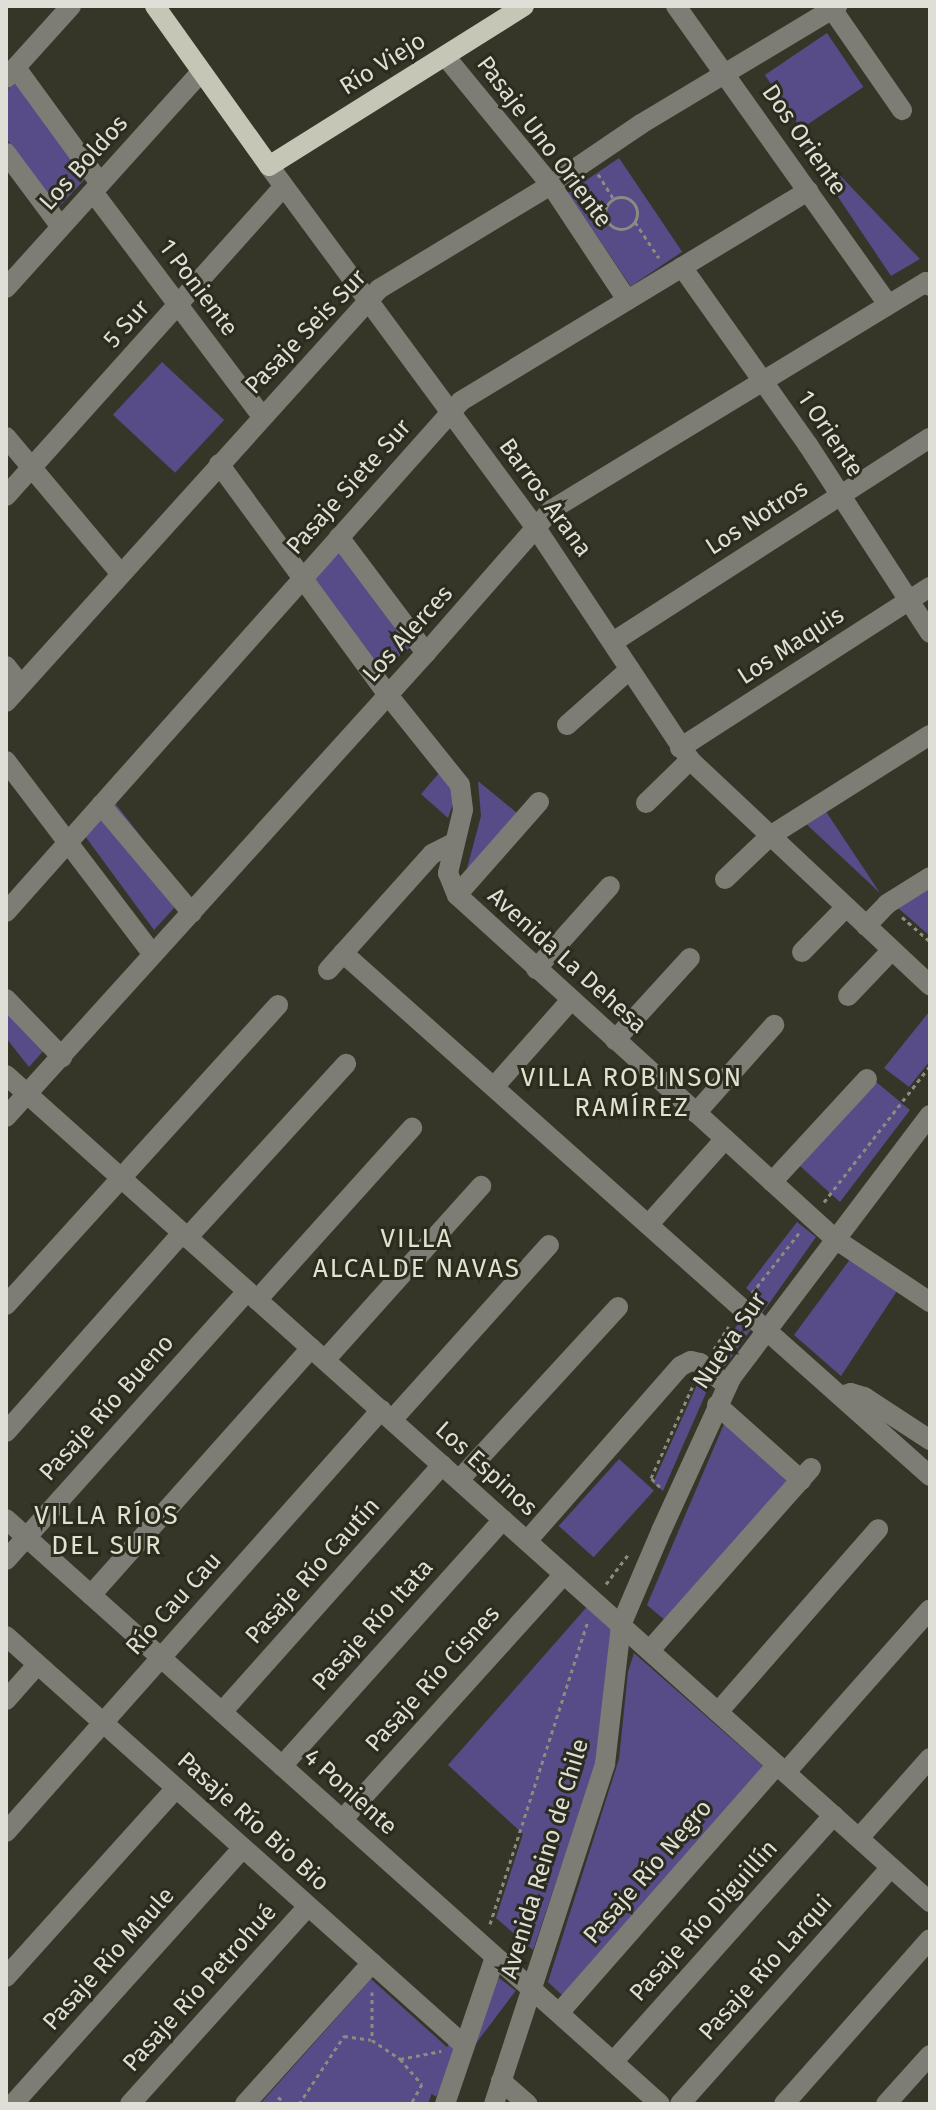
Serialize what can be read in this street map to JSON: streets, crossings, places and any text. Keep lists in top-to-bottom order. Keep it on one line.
{"streets":{"main road":["Río Viejo","Barros Arana"],"street":["Dos Oriente","Pasaje Uno Oriente","Los Boldos","1 Poniente","5 Sur","Pasaje Seis Sur","1 Oriente","Pasaje Siete Sur","Los Notros","Los Alerces","Los Maquis","Avenida La Dehesa","Nueva Sur","Pasaje Río Bueno","Los Espinos","Pasaje Río Cautín","Río Cau Cau","Pasaje Río Itata","Pasaje Río Cisnes","4 Poniente","Pasaje Río Bio Bio","Avenida Reino de Chile","Pasaje Río Negro","Pasaje Río Diguillín","Pasaje Río Maule","Pasaje Río Larqui","Pasaje Río Petrohué"]},"crossings":[["Río Viejo","Pasaje Uno Oriente"],["Río Viejo","Barros Arana"],["Dos Oriente","Pasaje Seis Sur"],["Dos Oriente","Pasaje Siete Sur"],["Dos Oriente","Los Alerces"],["Pasaje Uno Oriente","Pasaje Seis Sur"],["Pasaje Uno Oriente","Pasaje Siete Sur"],["Los Boldos","1 Poniente"],["Los Boldos","Barros Arana"],["1 Poniente","5 Sur"],["1 Poniente","Pasaje Seis Sur"],["5 Sur","Barros Arana"],["Pasaje Seis Sur","Barros Arana"],["1 Oriente","Pasaje Siete Sur"],["1 Oriente","Los Notros"],["1 Oriente","Los Alerces"],["1 Oriente","Los Maquis"],["Pasaje Siete Sur","Barros Arana"],["Barros Arana","Los Notros"],["Barros Arana","Los Alerces"],["Barros Arana","Los Maquis"],["Los Alerces","Avenida La Dehesa"],["Los Alerces","Los Espinos"],["Avenida La Dehesa","Nueva Sur"],["Nueva Sur","Los Espinos"],["Nueva Sur","Avenida Reino de Chile"],["Pasaje Río Bueno","Los Espinos"],["Pasaje Río Bueno","4 Poniente"],["Los Espinos","Pasaje Río Cautín"],["Los Espinos","Río Cau Cau"],["Los Espinos","Pasaje Río Itata"],["Los Espinos","Pasaje Río Cisnes"],["Los Espinos","Avenida Reino de Chile"],["Los Espinos","Pasaje Río Negro"],["Los Espinos","Pasaje Río Diguillín"],["Los Espinos","Pasaje Río Larqui"],["Pasaje Río Cautín","4 Poniente"],["Río Cau Cau","4 Poniente"],["Río Cau Cau","Pasaje Río Bio Bio"],["Pasaje Río Itata","4 Poniente"],["Pasaje Río Cisnes","4 Poniente"],["4 Poniente","Avenida Reino de Chile"],["4 Poniente","Pasaje Río Negro"],["4 Poniente","Pasaje Río Diguillín"],["Pasaje Río Bio Bio","Avenida Reino de Chile"],["Pasaje Río Bio Bio","Pasaje Río Maule"],["Pasaje Río Bio Bio","Pasaje Río Petrohué"]],"districts":["VILLA ROBINSON RAMÍREZ","VILLA ALCALDE NAVAS","VILLA RÍOS DEL SUR"]}
